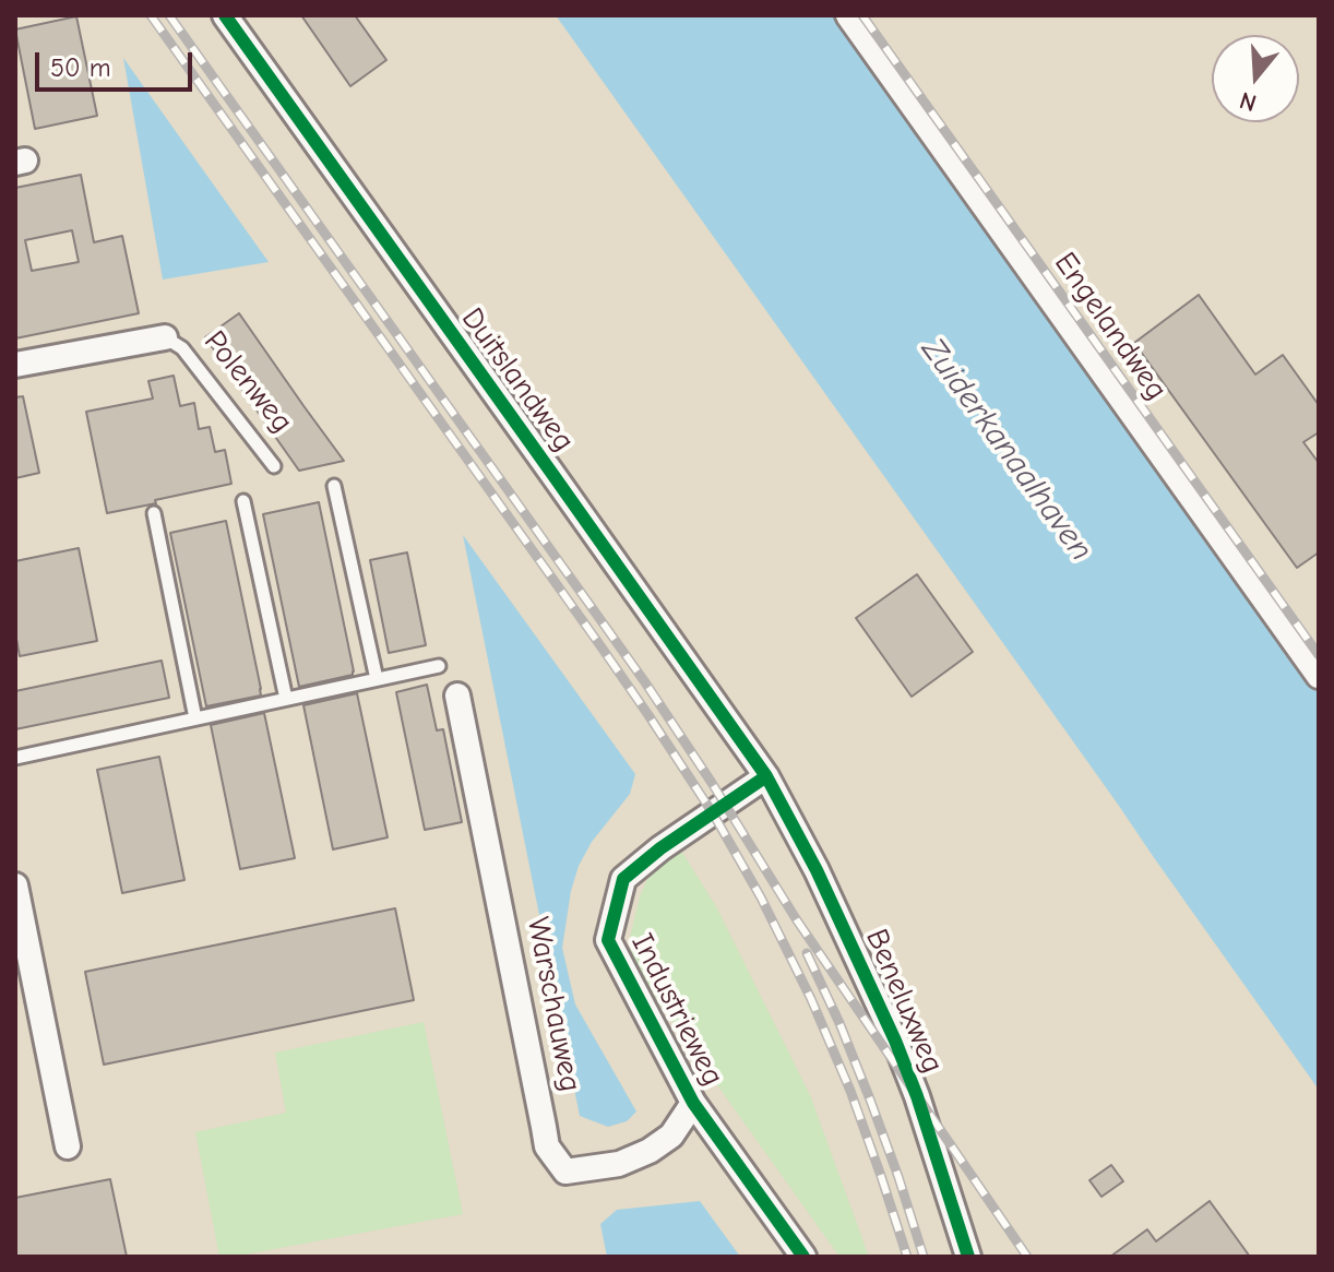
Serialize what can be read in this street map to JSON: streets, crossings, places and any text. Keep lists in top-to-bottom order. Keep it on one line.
{"streets":{"street":["Engelandweg","Duitslandweg","Polenweg","Beneluxweg","Warschauweg","Industrieweg"]},"crossings":[["Duitslandweg","Beneluxweg"],["Duitslandweg","Industrieweg"],["Beneluxweg","Industrieweg"],["Warschauweg","Industrieweg"]],"water":["Zuiderkanaalhaven"],"scale_bar":"50 m","north":"bottom"}
